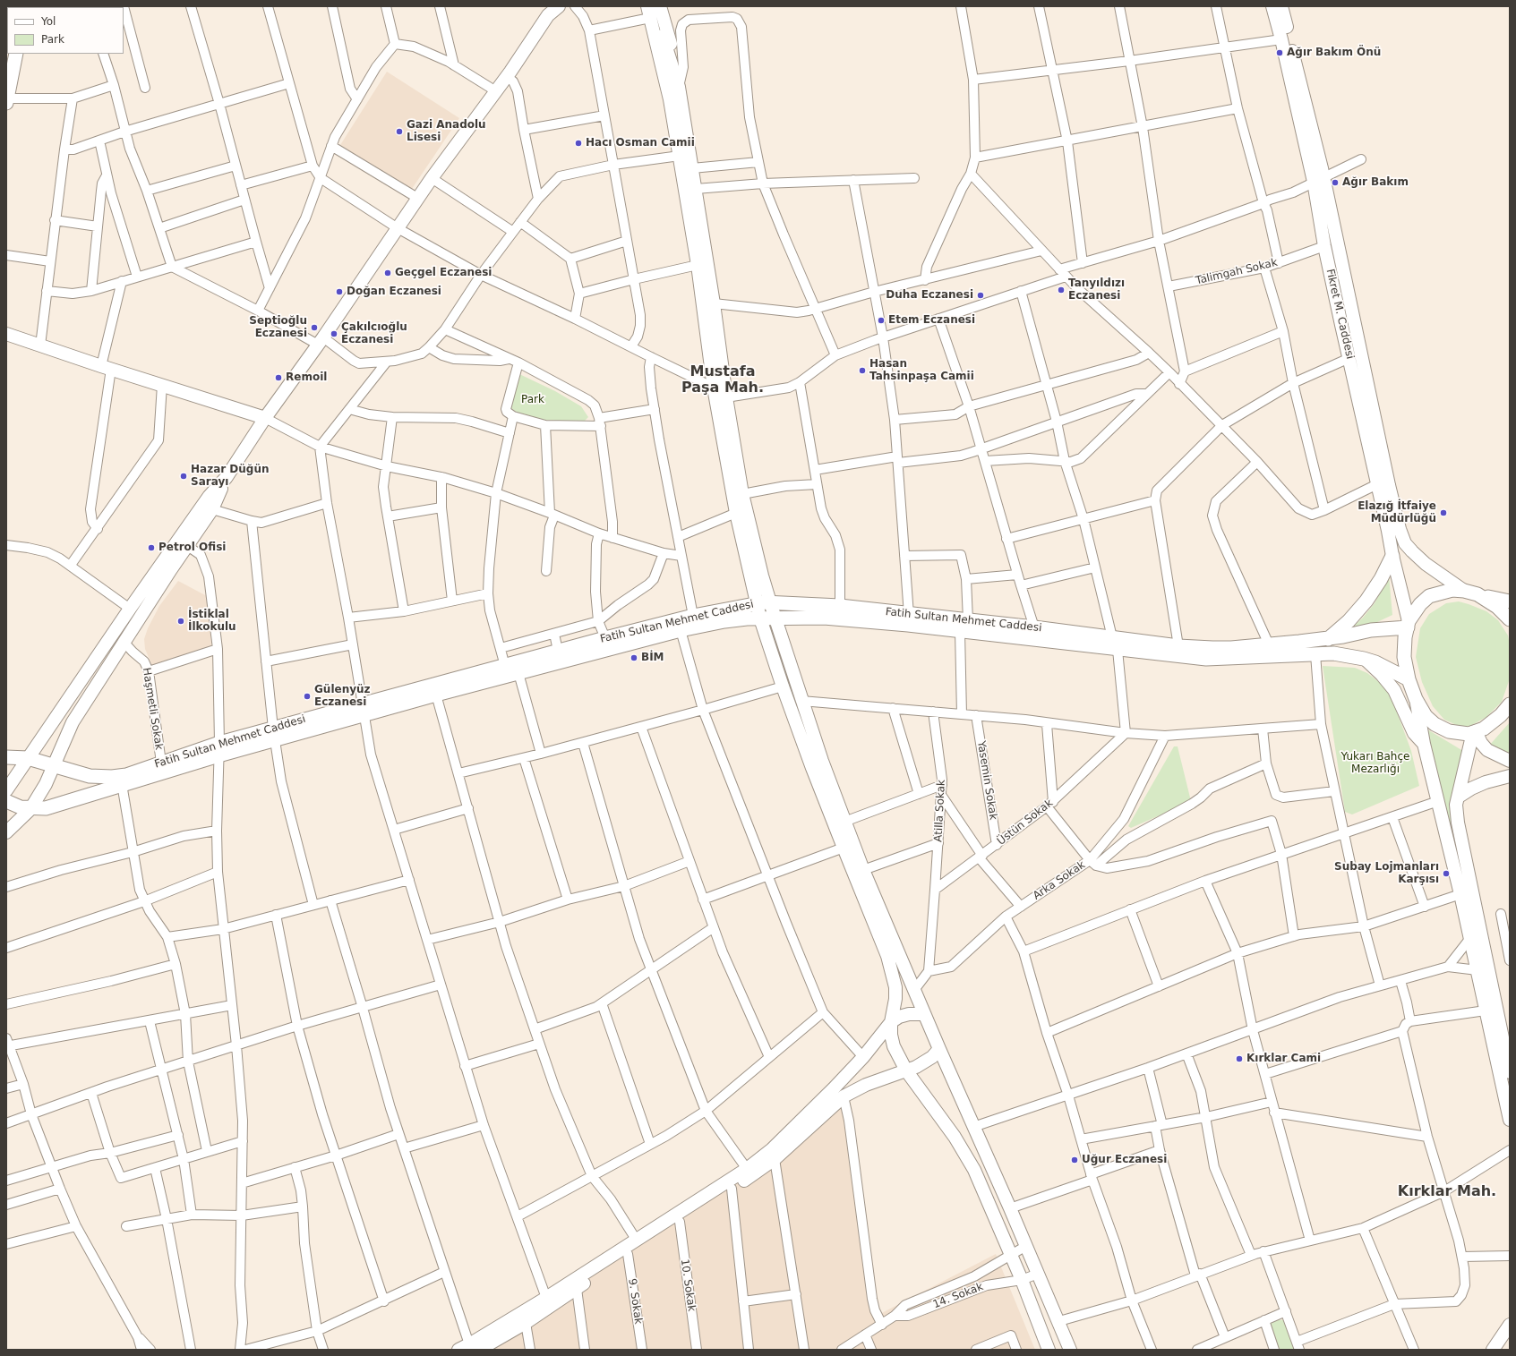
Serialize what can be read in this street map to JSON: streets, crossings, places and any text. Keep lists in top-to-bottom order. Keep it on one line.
{"streets":{"main road":["Fikret M. Caddesi","Fatih Sultan Mehmet Caddesi"],"street":["Talimgah Sokak","Haşmetli Sokak","Yasemin Sokak","Atilla Sokak","Üstün Sokak","Arka Sokak","10. Sokak","14. Sokak","9. Sokak"]},"crossings":[["Talimgah Sokak","Fikret M. Caddesi"],["Fikret M. Caddesi","Fatih Sultan Mehmet Caddesi"],["Fatih Sultan Mehmet Caddesi","Haşmetli Sokak"],["Yasemin Sokak","Üstün Sokak"],["Atilla Sokak","Üstün Sokak"]],"districts":["Mustafa Paşa Mah.","Kırklar Mah."],"parks":["Park","Yukarı Bahçe Mezarlığı"],"places":["Ağır Bakım Önü","Gazi Anadolu Lisesi","Hacı Osman Camii","Ağır Bakım","Geçgel Eczanesi","Tanyıldızı Eczanesi","Doğan Eczanesi","Duha Eczanesi","Etem Eczanesi","Septioğlu Eczanesi","Çakılcıoğlu Eczanesi","Hasan Tahsinpaşa Camii","Remoil","Hazar Düğün Sarayı","Elazığ İtfaiye Müdürlüğü","Petrol Ofisi","İstiklal İlkokulu","BİM","Gülenyüz Eczanesi","Subay Lojmanları Karşısı","Kırklar Cami","Uğur Eczanesi"],"legend":["Yol","Park"]}
